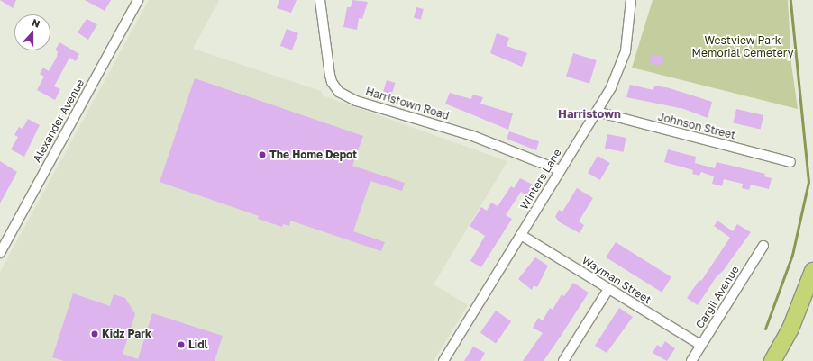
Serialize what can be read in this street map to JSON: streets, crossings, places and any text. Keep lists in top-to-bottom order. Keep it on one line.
{"streets":{"street":["Harristown Road","Alexander Avenue","Johnson Street","Winters Lane","Wayman Street","Cargil Avenue"]},"crossings":[["Harristown Road","Winters Lane"],["Johnson Street","Winters Lane"],["Winters Lane","Wayman Street"],["Wayman Street","Cargil Avenue"]],"districts":["Harristown"],"parks":["Westview Park Memorial Cemetery"],"places":["The Home Depot","Kidz Park","Lidl"],"north":"top"}
